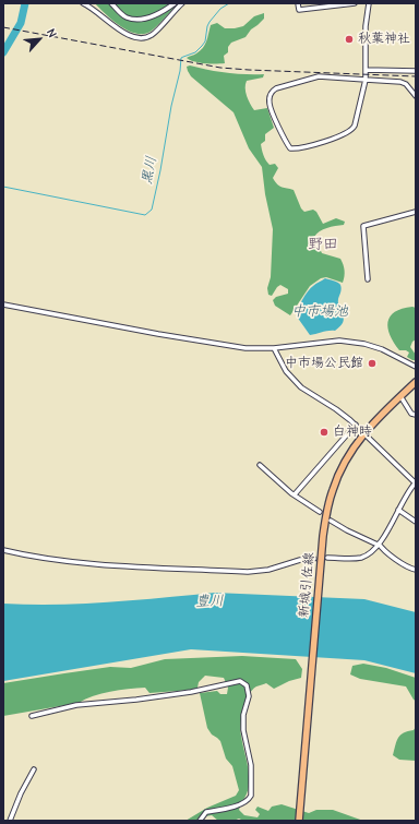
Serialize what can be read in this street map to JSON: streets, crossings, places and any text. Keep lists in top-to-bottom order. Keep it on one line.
{"streets":{"main road":["新城引佐線"]},"districts":["野田"],"water":["黒川","中市場池","豊川"],"places":["秋葉神社","中市場公民館","白神時"],"north":"top right"}
